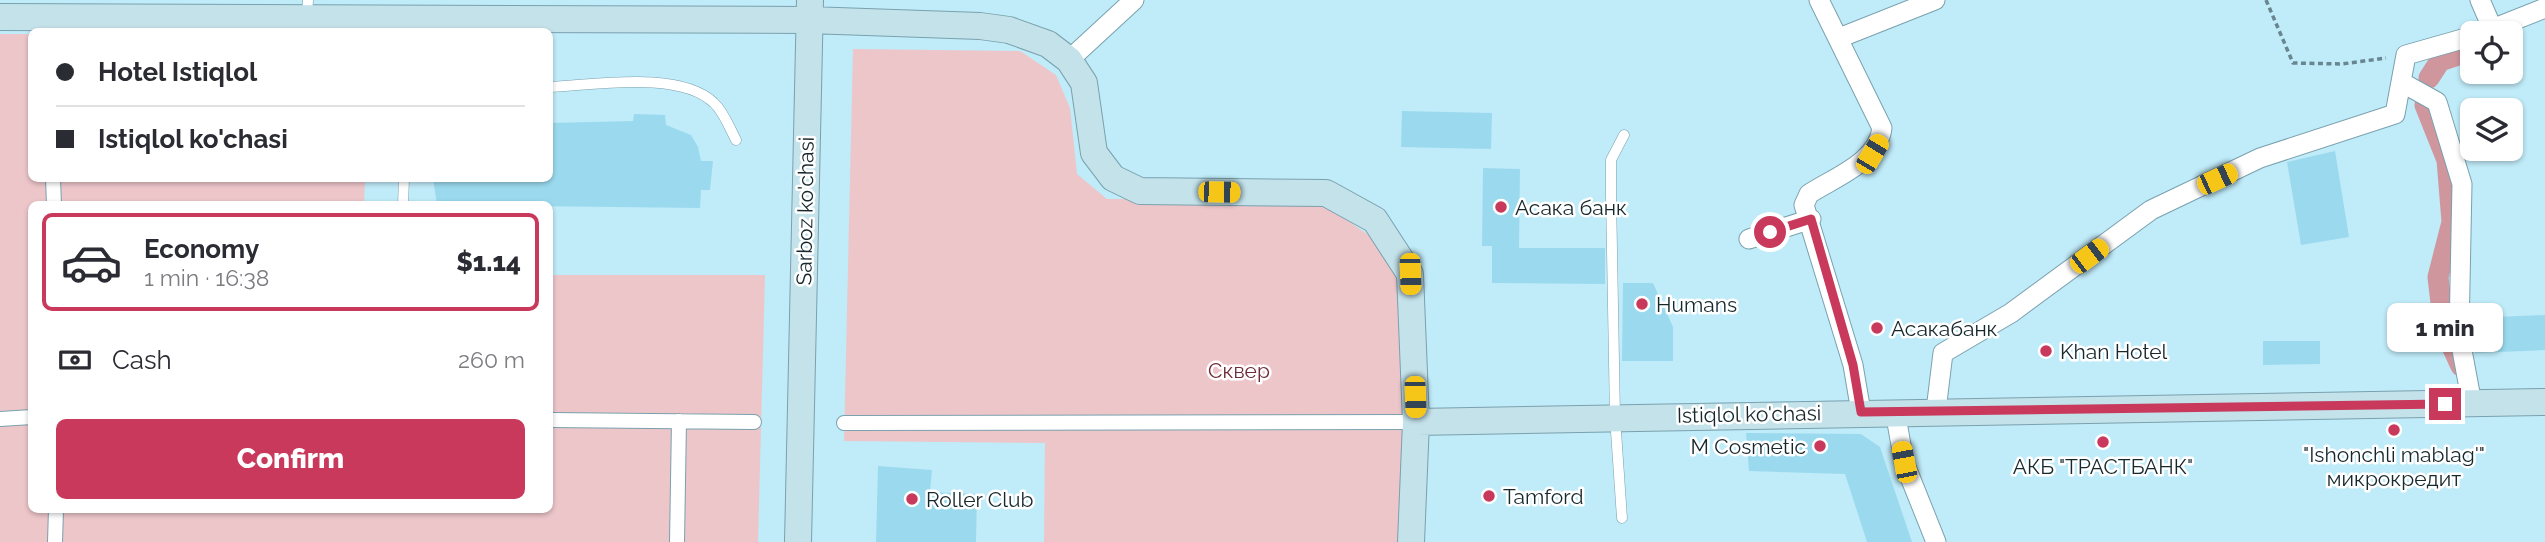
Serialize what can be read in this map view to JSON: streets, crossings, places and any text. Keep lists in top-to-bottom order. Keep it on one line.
{"streets":{"main road":["Sarboz ko'chasi","Istiqlol ko'chasi"]},"parks":["Сквер"],"places":["Асака банк","Humans","Асакабанк","Khan Hotel","\"Ishonchli mablag'\" микрокредит","АКБ \"ТРАСТБАНК\"","M Cosmetic","Tamford","Roller Club"],"page":{"banner":["Hotel Istiqlol","Istiqlol ko'chasi"],"list":[{"name":"Economy","note":"1 min · 16:38","value":"$1.14"}],"bubble":"1 min","pay":["Cash","260 m"],"buttons":"Confirm"}}
